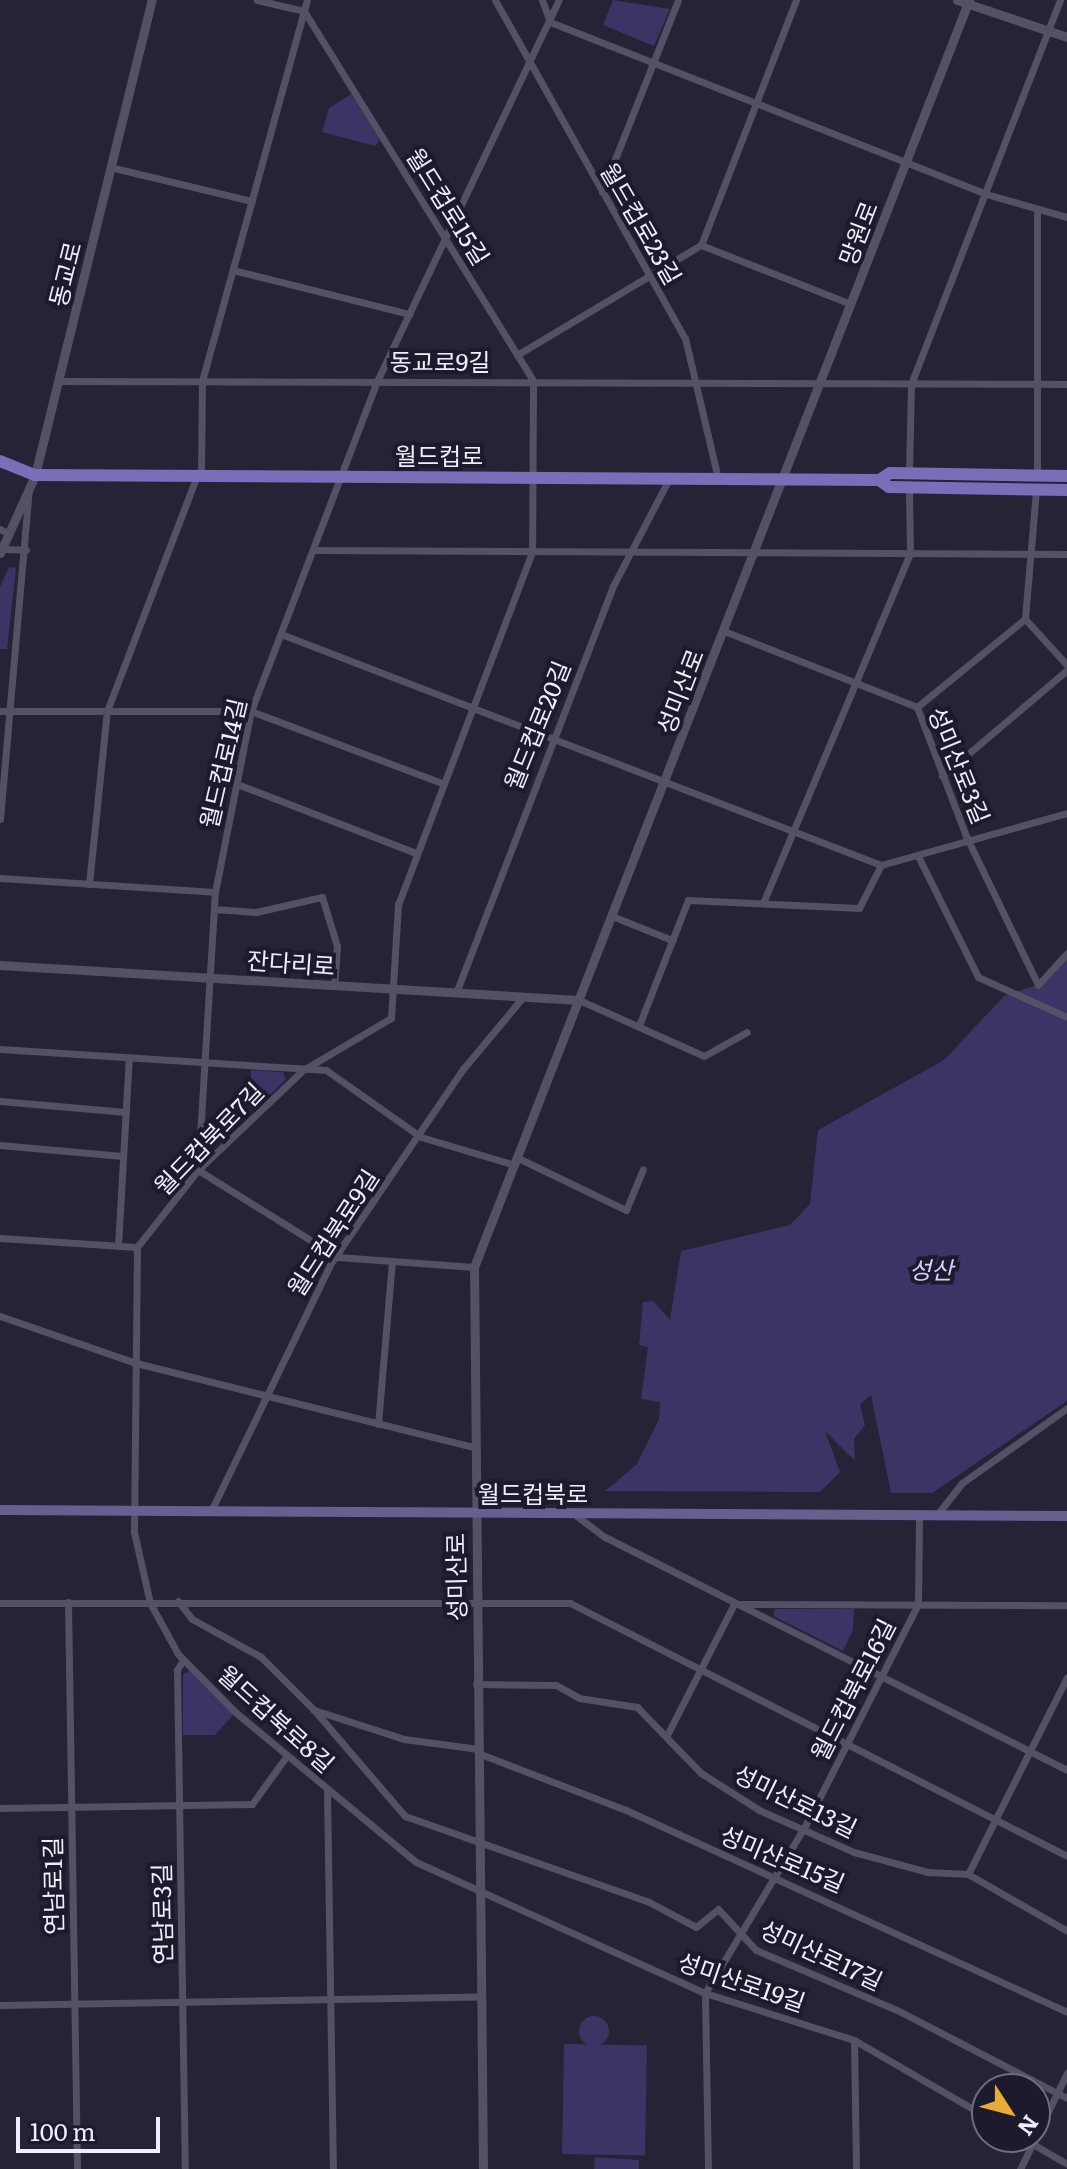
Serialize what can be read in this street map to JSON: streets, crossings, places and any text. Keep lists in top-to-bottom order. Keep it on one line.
{"streets":{"main road":["월드컵로","월드컵북로"],"street":["월드컵로15길","월드컵로23길","망원로","동교로","동교로9길","성미산로","월드컵로20길","월드컵로14길","성미산로3길","잔다리로","월드컵북로7길","월드컵북로9길","월드컵북로16길","월드컵북로8길","성미산로13길","성미산로15길","연남로1길","연남로3길","성미산로17길","성미산로19길"]},"crossings":[["월드컵로15길","동교로9길"],["월드컵로15길","월드컵로14길"],["월드컵로23길","동교로9길"],["월드컵로23길","월드컵로"],["월드컵로23길","월드컵로14길"],["망원로","동교로9길"],["망원로","월드컵로"],["망원로","성미산로"],["동교로","동교로9길"],["동교로","월드컵로"],["동교로9길","월드컵로14길"],["월드컵로","성미산로"],["월드컵로","월드컵로20길"],["월드컵로","월드컵로14길"],["성미산로","성미산로3길"],["성미산로","잔다리로"],["성미산로","월드컵북로"],["성미산로","월드컵북로8길"],["성미산로","성미산로13길"],["성미산로","성미산로15길"],["성미산로","성미산로17길"],["성미산로","성미산로19길"],["월드컵로20길","잔다리로"],["월드컵로14길","잔다리로"],["월드컵로14길","월드컵북로7길"],["잔다리로","월드컵북로7길"],["잔다리로","월드컵북로9길"],["월드컵북로9길","월드컵북로"],["월드컵북로","월드컵북로16길"],["월드컵북로","월드컵북로8길"],["월드컵북로16길","성미산로13길"],["월드컵북로16길","성미산로15길"],["월드컵북로16길","성미산로17길"],["월드컵북로16길","성미산로19길"],["월드컵북로8길","연남로3길"],["월드컵북로8길","성미산로19길"]],"parks":["성산"],"scale_bar":"100 m","north":"bottom right"}
